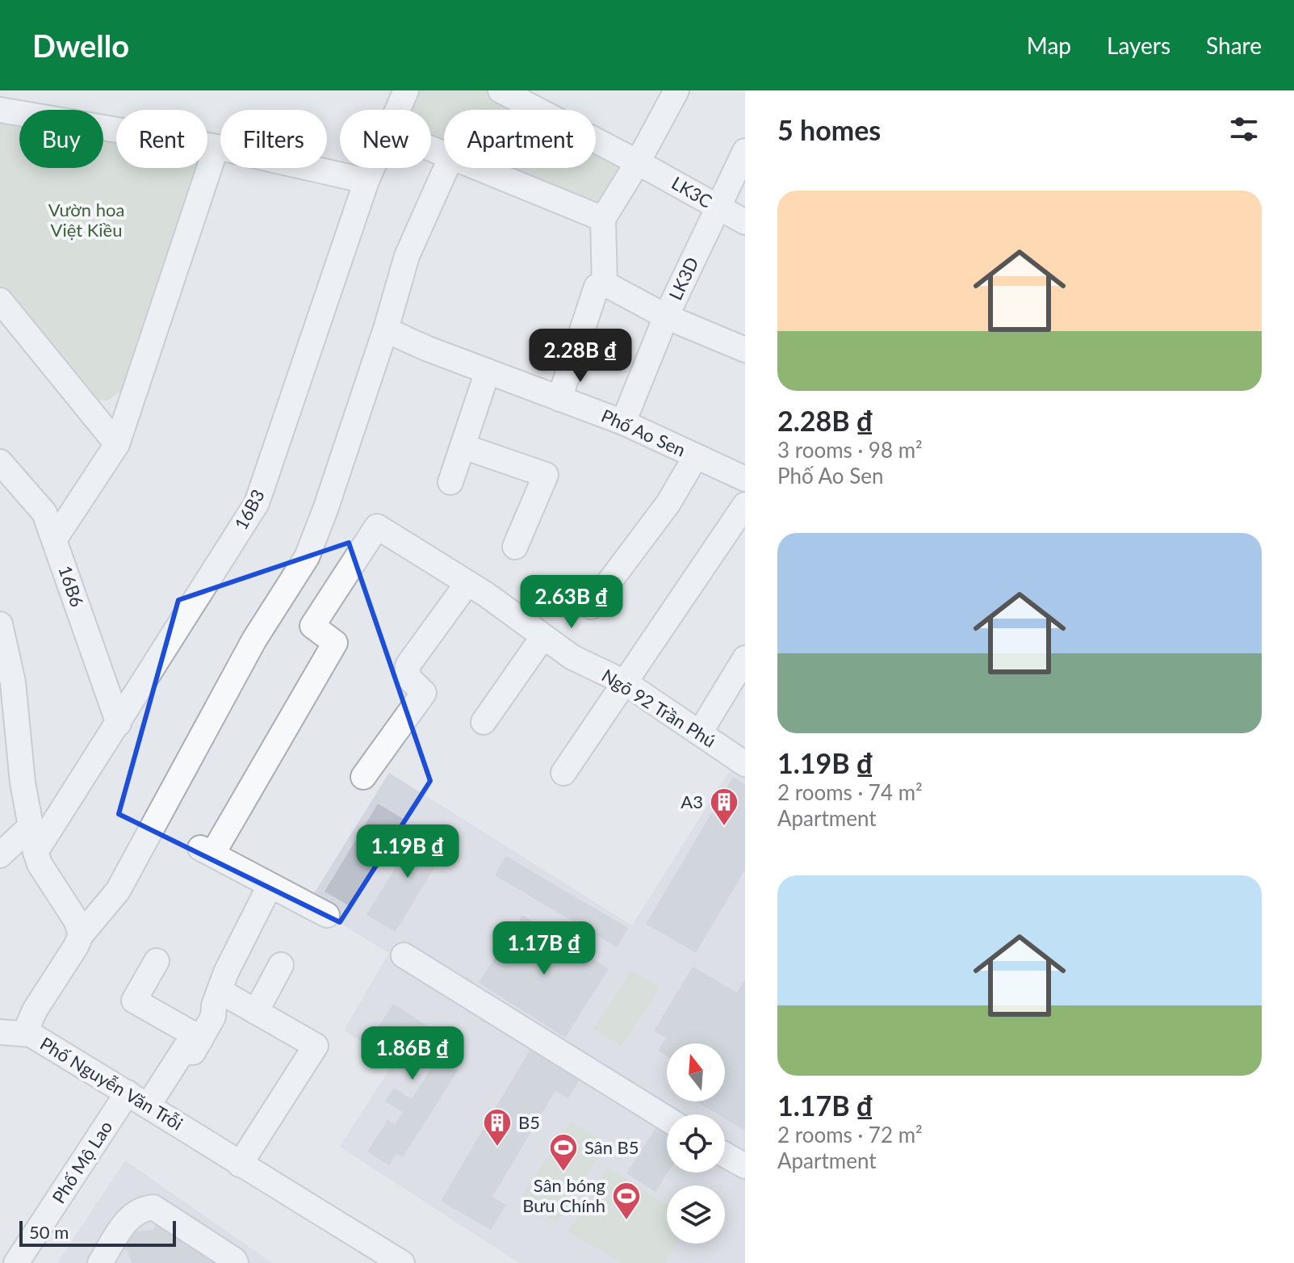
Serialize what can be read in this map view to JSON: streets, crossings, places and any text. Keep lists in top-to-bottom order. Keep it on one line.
{"streets":{"street":["LK3C","LK3D","Phố Ao Sen","16B3","16B6","Ngõ 92 Trần Phú","Phố Nguyễn Văn Trỗi","Phố Mộ Lao"]},"crossings":[["LK3C","LK3D"],["LK3D","Phố Ao Sen"],["16B3","16B6"],["Phố Nguyễn Văn Trỗi","Phố Mộ Lao"]],"parks":["Vườn hoa Việt Kiều"],"places":{"building":["A3","B5"],"sports":["Sân B5","Sân bóng Bưu Chính"]},"scale_bar":"50 m","north":"top","page":{"header":"Dwello","nav":["Map","Layers","Share"],"heading":"5 homes","chip":["Buy","Rent","Filters","New","Apartment"],"list":[{"name":"2.28B ₫","note":"3 rooms · 98 m² · Phố Ao Sen"},{"name":"1.19B ₫","note":"2 rooms · 74 m² · Apartment"},{"name":"1.17B ₫","note":"2 rooms · 72 m² · Apartment"}],"price":["2.28B ₫","2.63B ₫","1.19B ₫","1.17B ₫","1.86B ₫"],"scale":"50 m"}}
